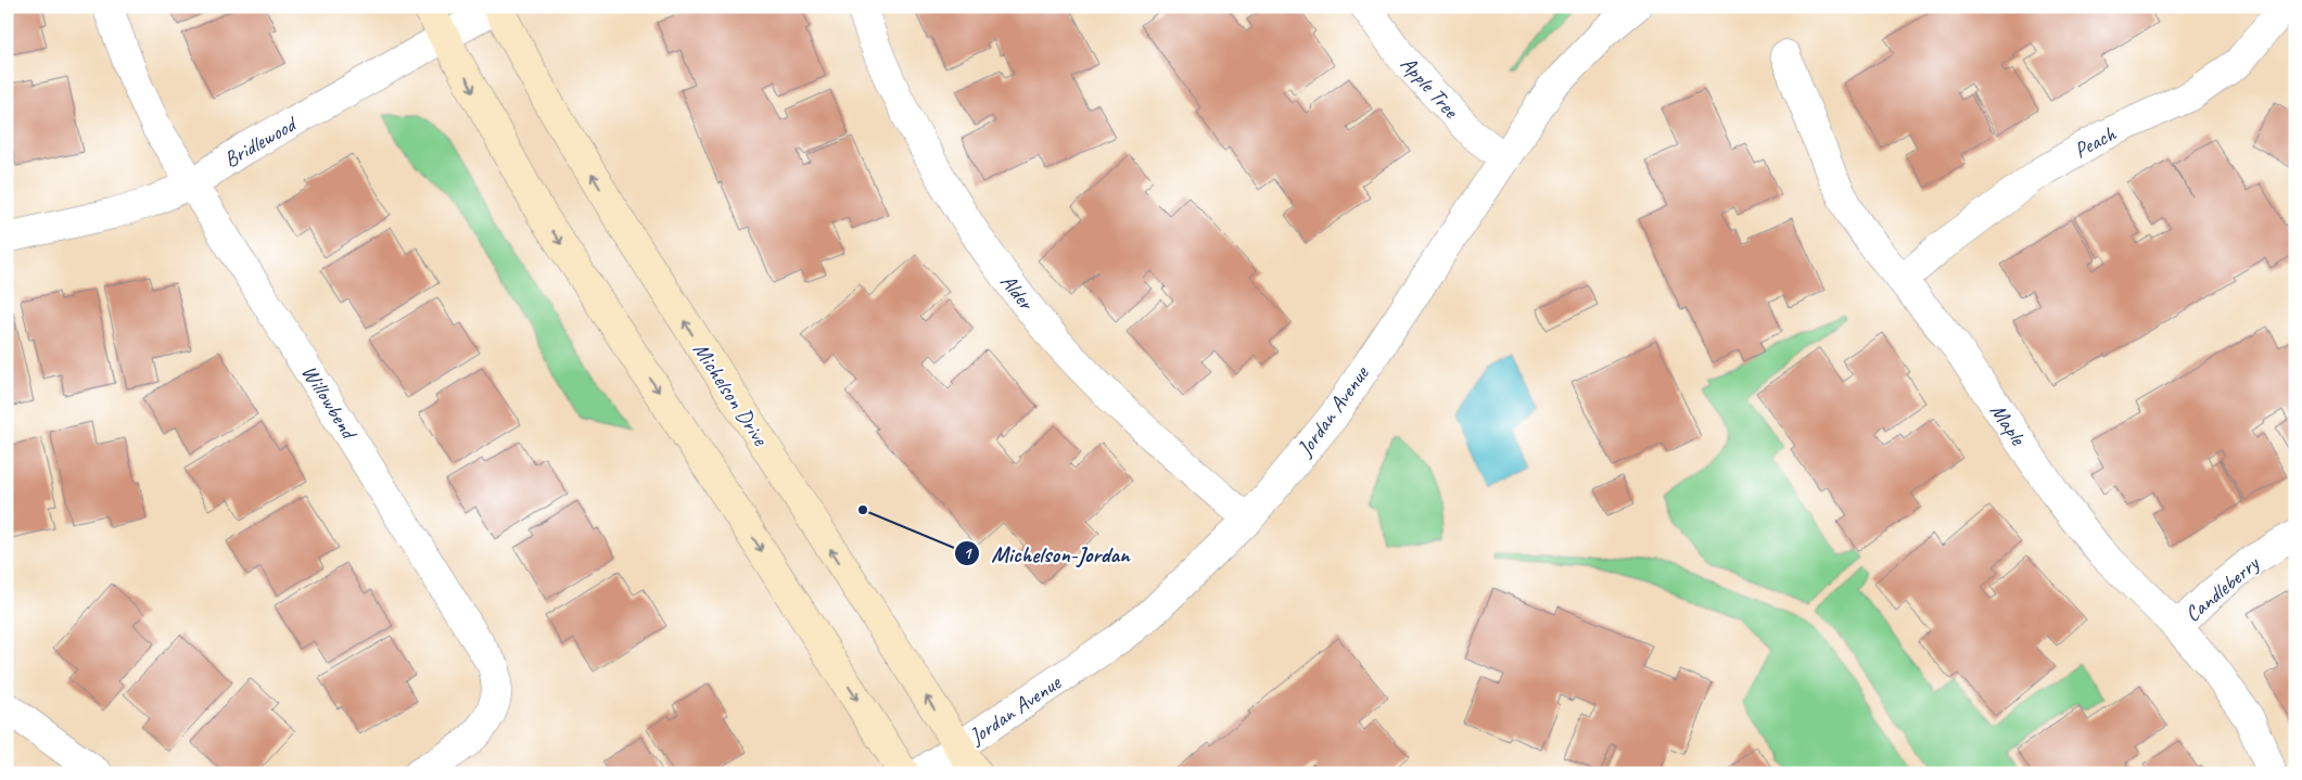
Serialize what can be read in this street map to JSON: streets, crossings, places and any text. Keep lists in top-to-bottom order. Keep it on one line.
{"streets":{"main road":["Michelson Drive"],"street":["Apple Tree","Bridlewood","Peach","Alder","Willowbend","Jordan Avenue","Maple","Candleberry"]},"crossings":[["Apple Tree","Jordan Avenue"],["Bridlewood","Michelson Drive"],["Bridlewood","Willowbend"],["Peach","Maple"],["Alder","Jordan Avenue"],["Michelson Drive","Jordan Avenue"],["Maple","Candleberry"]],"places":["Michelson-Jordan"]}
